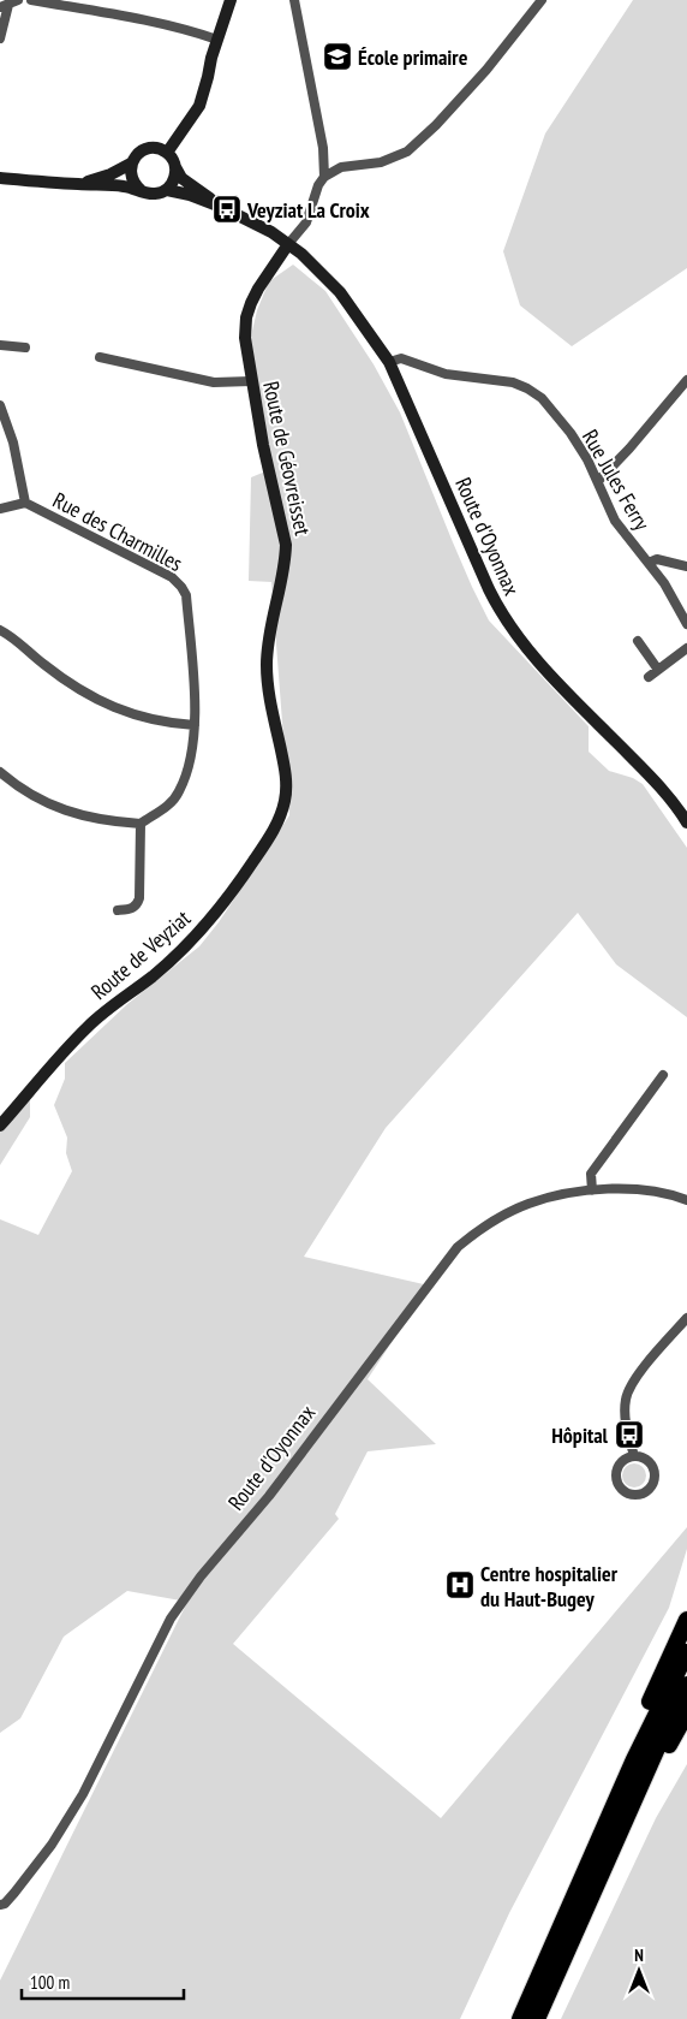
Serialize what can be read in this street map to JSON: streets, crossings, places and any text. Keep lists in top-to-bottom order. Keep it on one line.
{"streets":{"main road":["Route de Géovreisset","Route d'Oyonnax","Route de Veyziat"],"street":["Rue Jules Ferry","Rue des Charmilles"]},"crossings":[["Route de Géovreisset","Route d'Oyonnax"],["Route de Géovreisset","Route de Veyziat"],["Rue Jules Ferry","Route d'Oyonnax"]],"places":{"school or university":["École primaire"],"bus stop":["Veyziat La Croix","Hôpital"],"hospital":["Centre hospitalier du Haut-Bugey"]},"scale_bar":"100 m","north":"top"}
